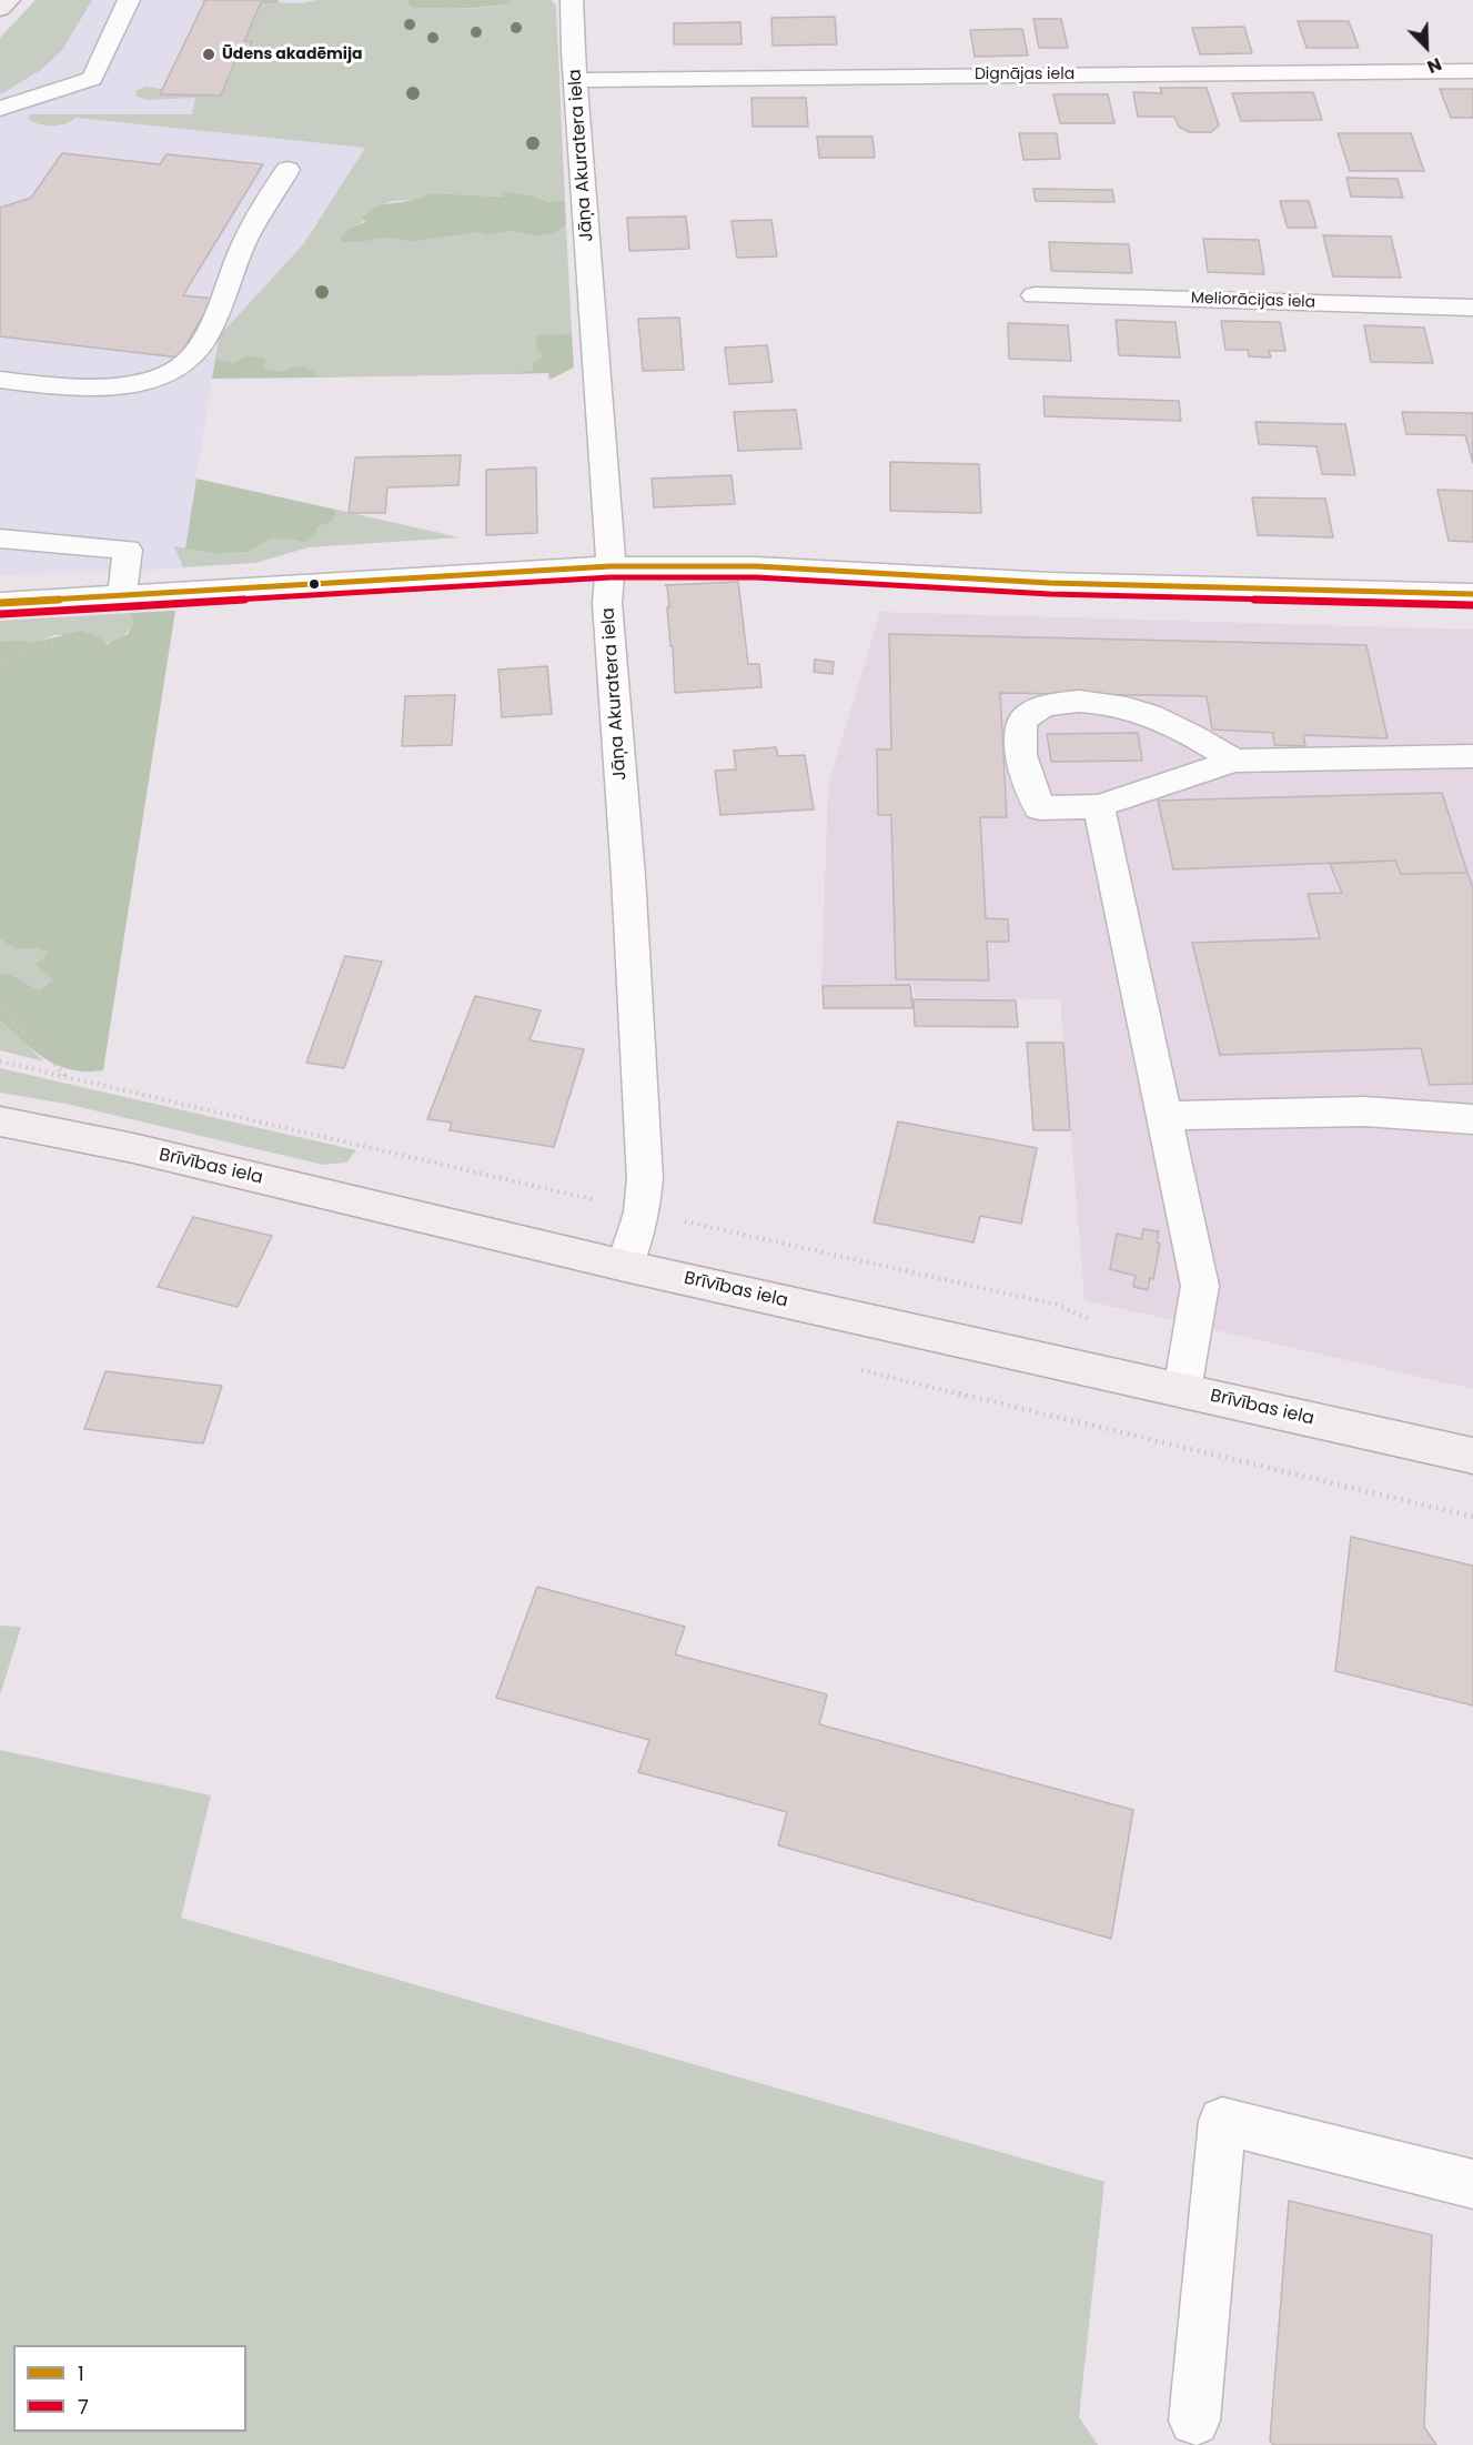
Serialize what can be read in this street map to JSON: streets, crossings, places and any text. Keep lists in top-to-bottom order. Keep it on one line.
{"streets":{"main road":["Brīvības iela"],"street":["Dignājas iela","Jāņa Akuratera iela","Meliorācijas iela"]},"crossings":[["Dignājas iela","Jāņa Akuratera iela"],["Jāņa Akuratera iela","Brīvības iela"]],"places":["Ūdens akadēmija"],"lines":["transit line 1","transit line 7"],"legend":["1","7"],"north":"bottom right"}
